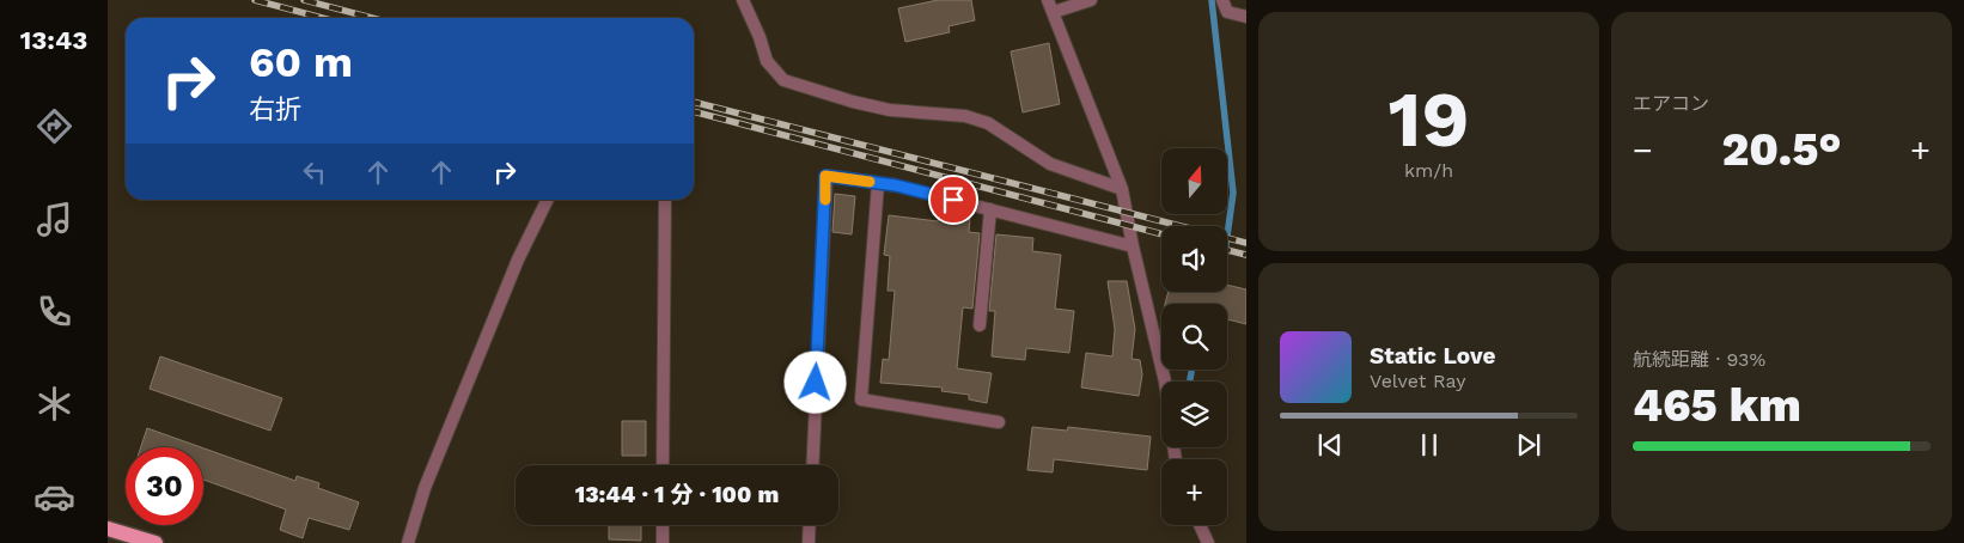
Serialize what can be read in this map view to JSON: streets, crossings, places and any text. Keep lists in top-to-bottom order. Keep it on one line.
{"north":"top","page":{"tabs":"13:43","tile":[["19","km/h"],"エアコン",["航続距離 · 93%","465 km"]],"turn":["60 m","右折"],"heat":["−","20.5°","+"],"map_buttons":"+","song":["Static Love","Velvet Ray"],"limit":"30","trip":"13:44 · 1 分 · 100 m"}}
